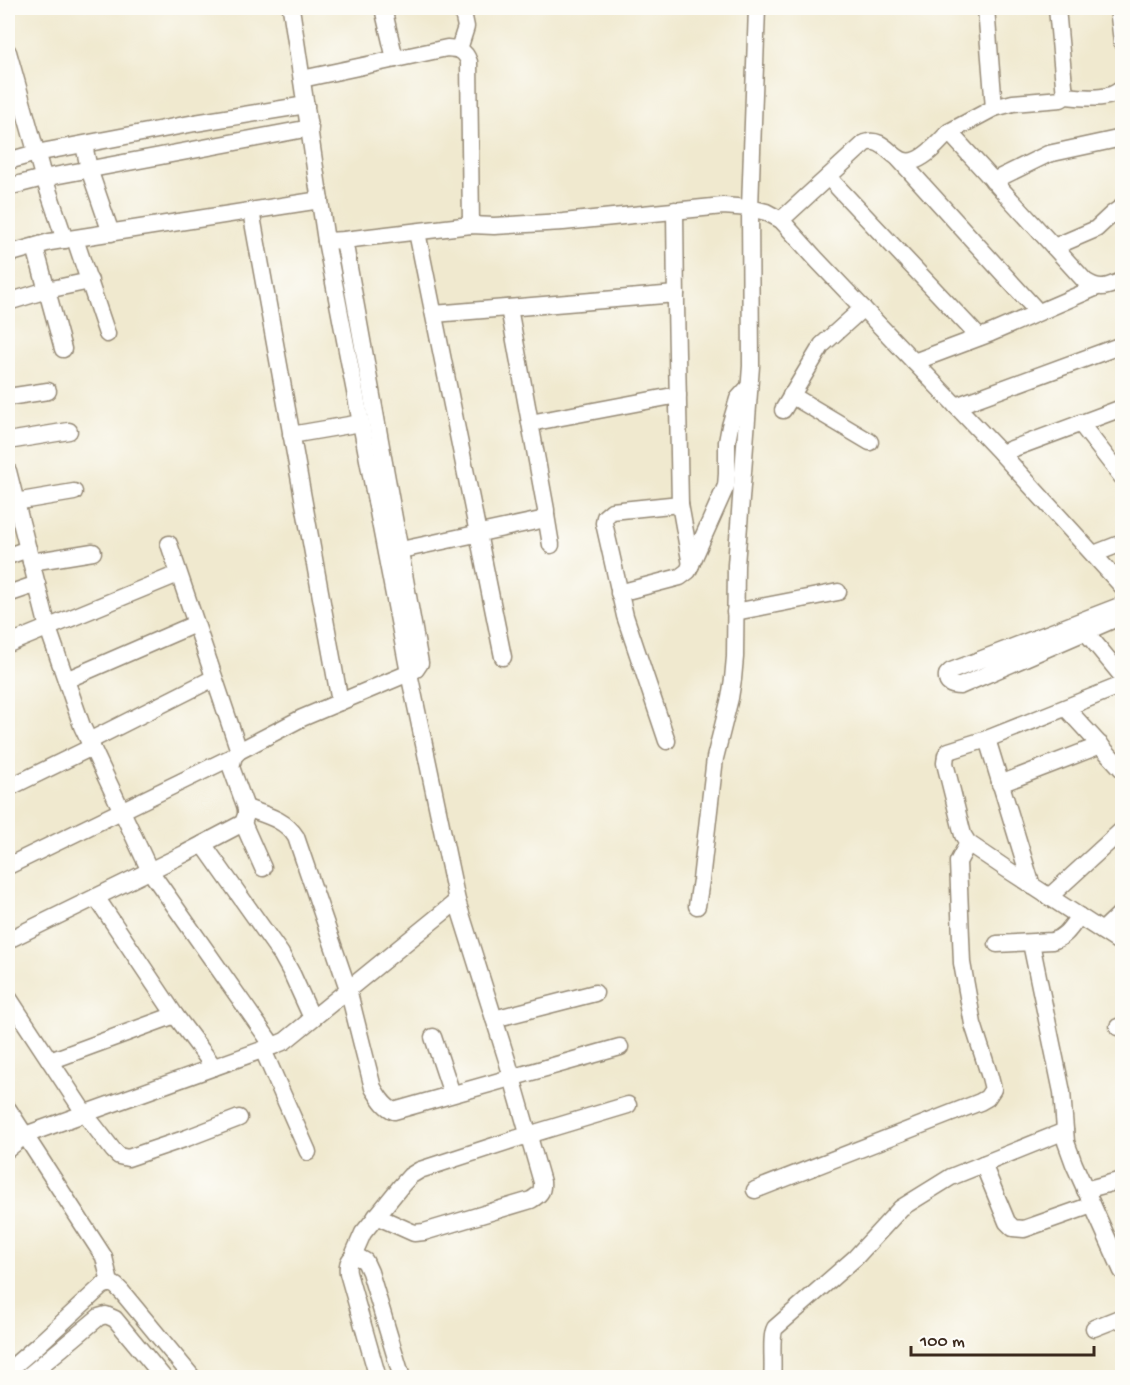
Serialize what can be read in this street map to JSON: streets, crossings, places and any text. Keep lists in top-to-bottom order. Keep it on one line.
{"scale_bar":"100 m"}
